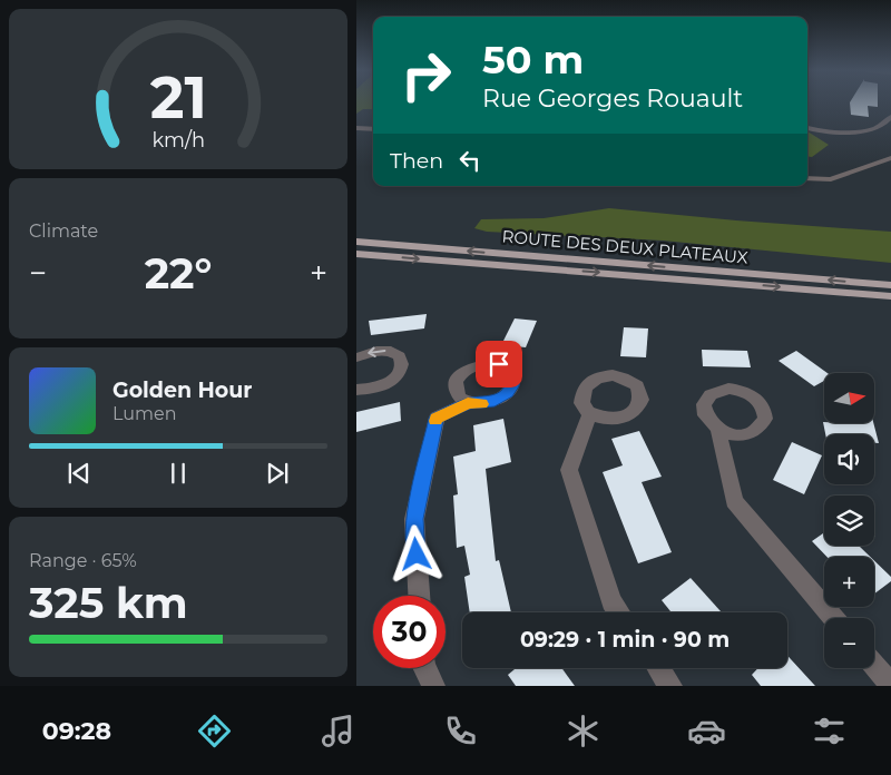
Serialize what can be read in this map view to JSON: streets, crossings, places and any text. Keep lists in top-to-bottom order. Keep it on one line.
{"streets":{"main road":["ROUTE DES DEUX PLATEAUX"]},"north":"right","page":{"turn":["50 m","Rue Georges Rouault"],"then":"Then","tile":["Climate",["Range · 65%","325 km"]],"heat":["−","22°","+"],"song":["Golden Hour","Lumen"],"map_buttons":["+","−"],"limit":"30","trip":"09:29 · 1 min · 90 m","tabs":"09:28","gauge":["21","km/h"]}}
